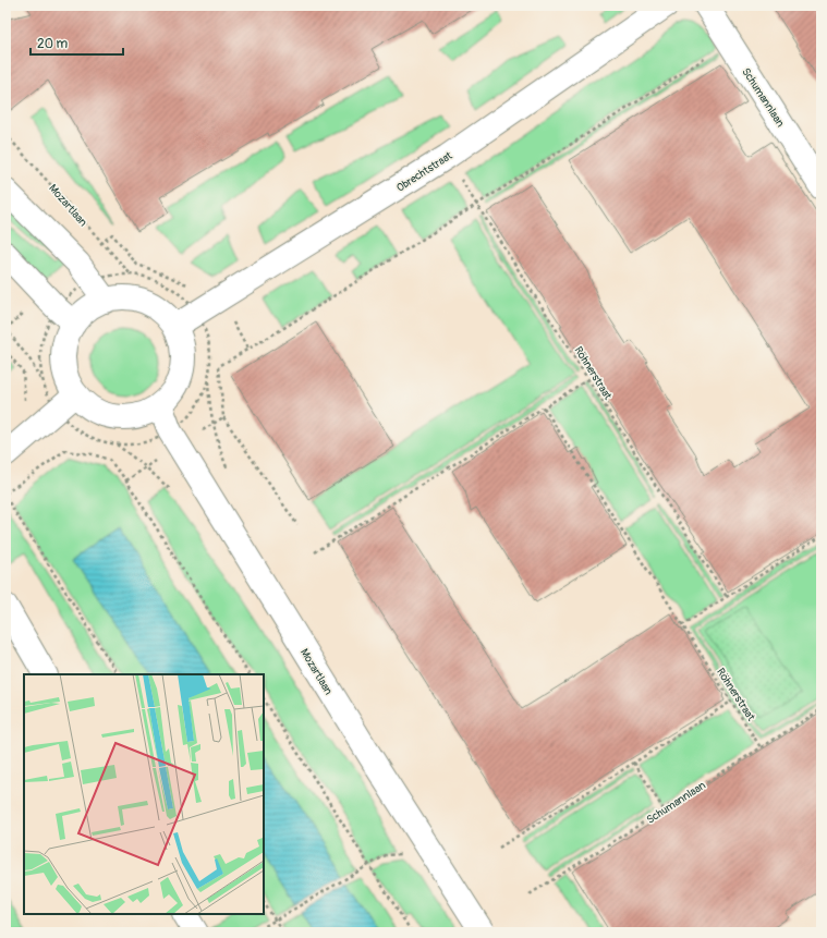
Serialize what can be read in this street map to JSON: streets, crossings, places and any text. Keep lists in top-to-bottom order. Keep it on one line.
{"streets":{"street":["Schumannlaan","Obrechtstraat","Mozartlaan"],"path":["Röhnerstraat"]},"crossings":[["Schumannlaan","Röhnerstraat"],["Obrechtstraat","Röhnerstraat"]],"scale_bar":"20 m"}
